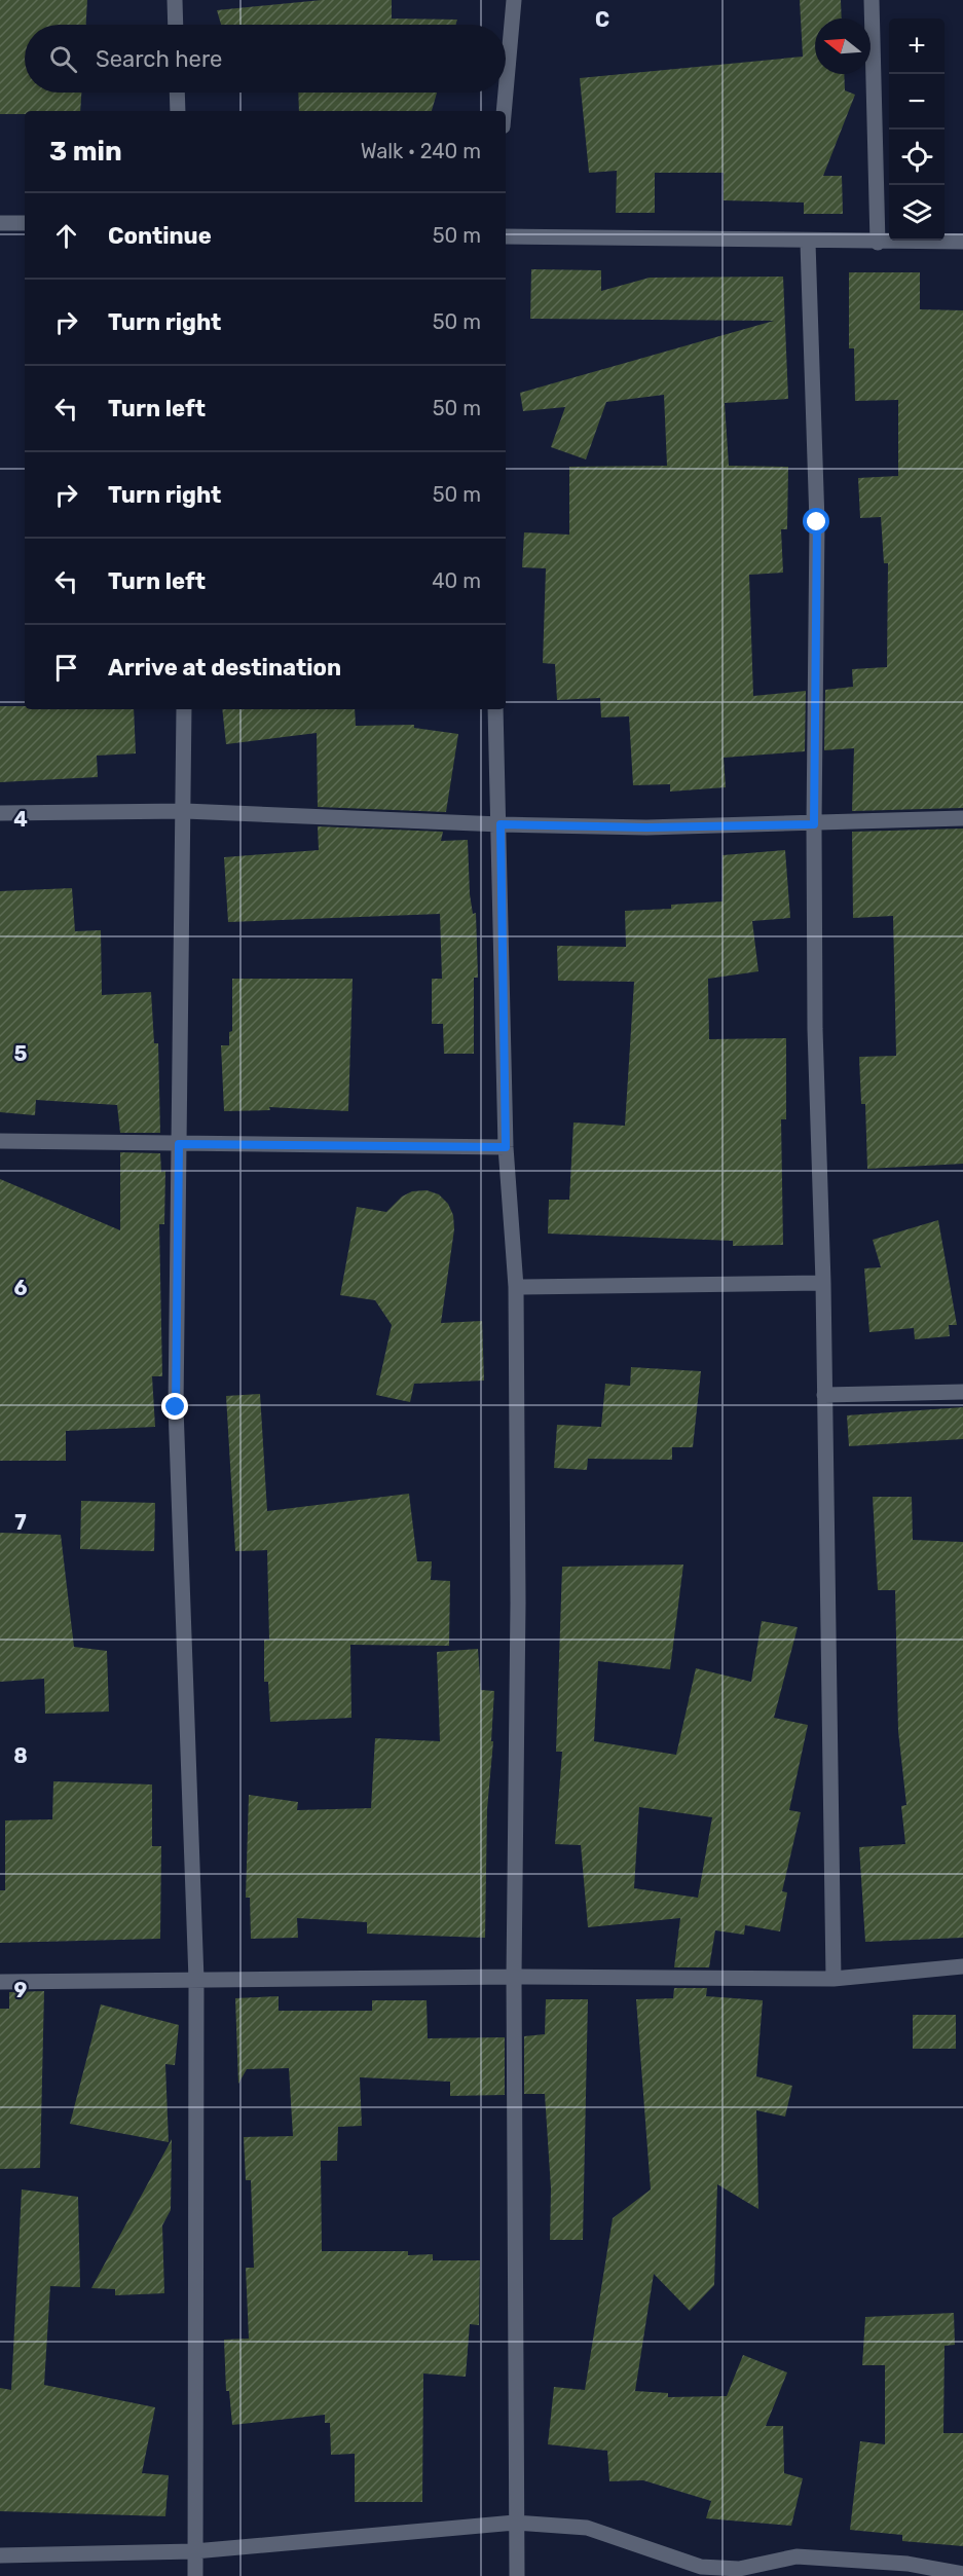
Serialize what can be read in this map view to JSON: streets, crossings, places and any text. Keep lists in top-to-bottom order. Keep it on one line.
{"north":"left","page":{"map_buttons":["+","−"],"search":"Search here","heading":["3 min","Walk · 240 m"],"list":[["Continue","50 m"],["Turn right","50 m"],["Turn left","50 m"],["Turn right","50 m"],["Turn left","40 m"],"Arrive at destination"]},"grid":{"columns":["C"],"rows":["4","5","6","7","8","9"]}}
